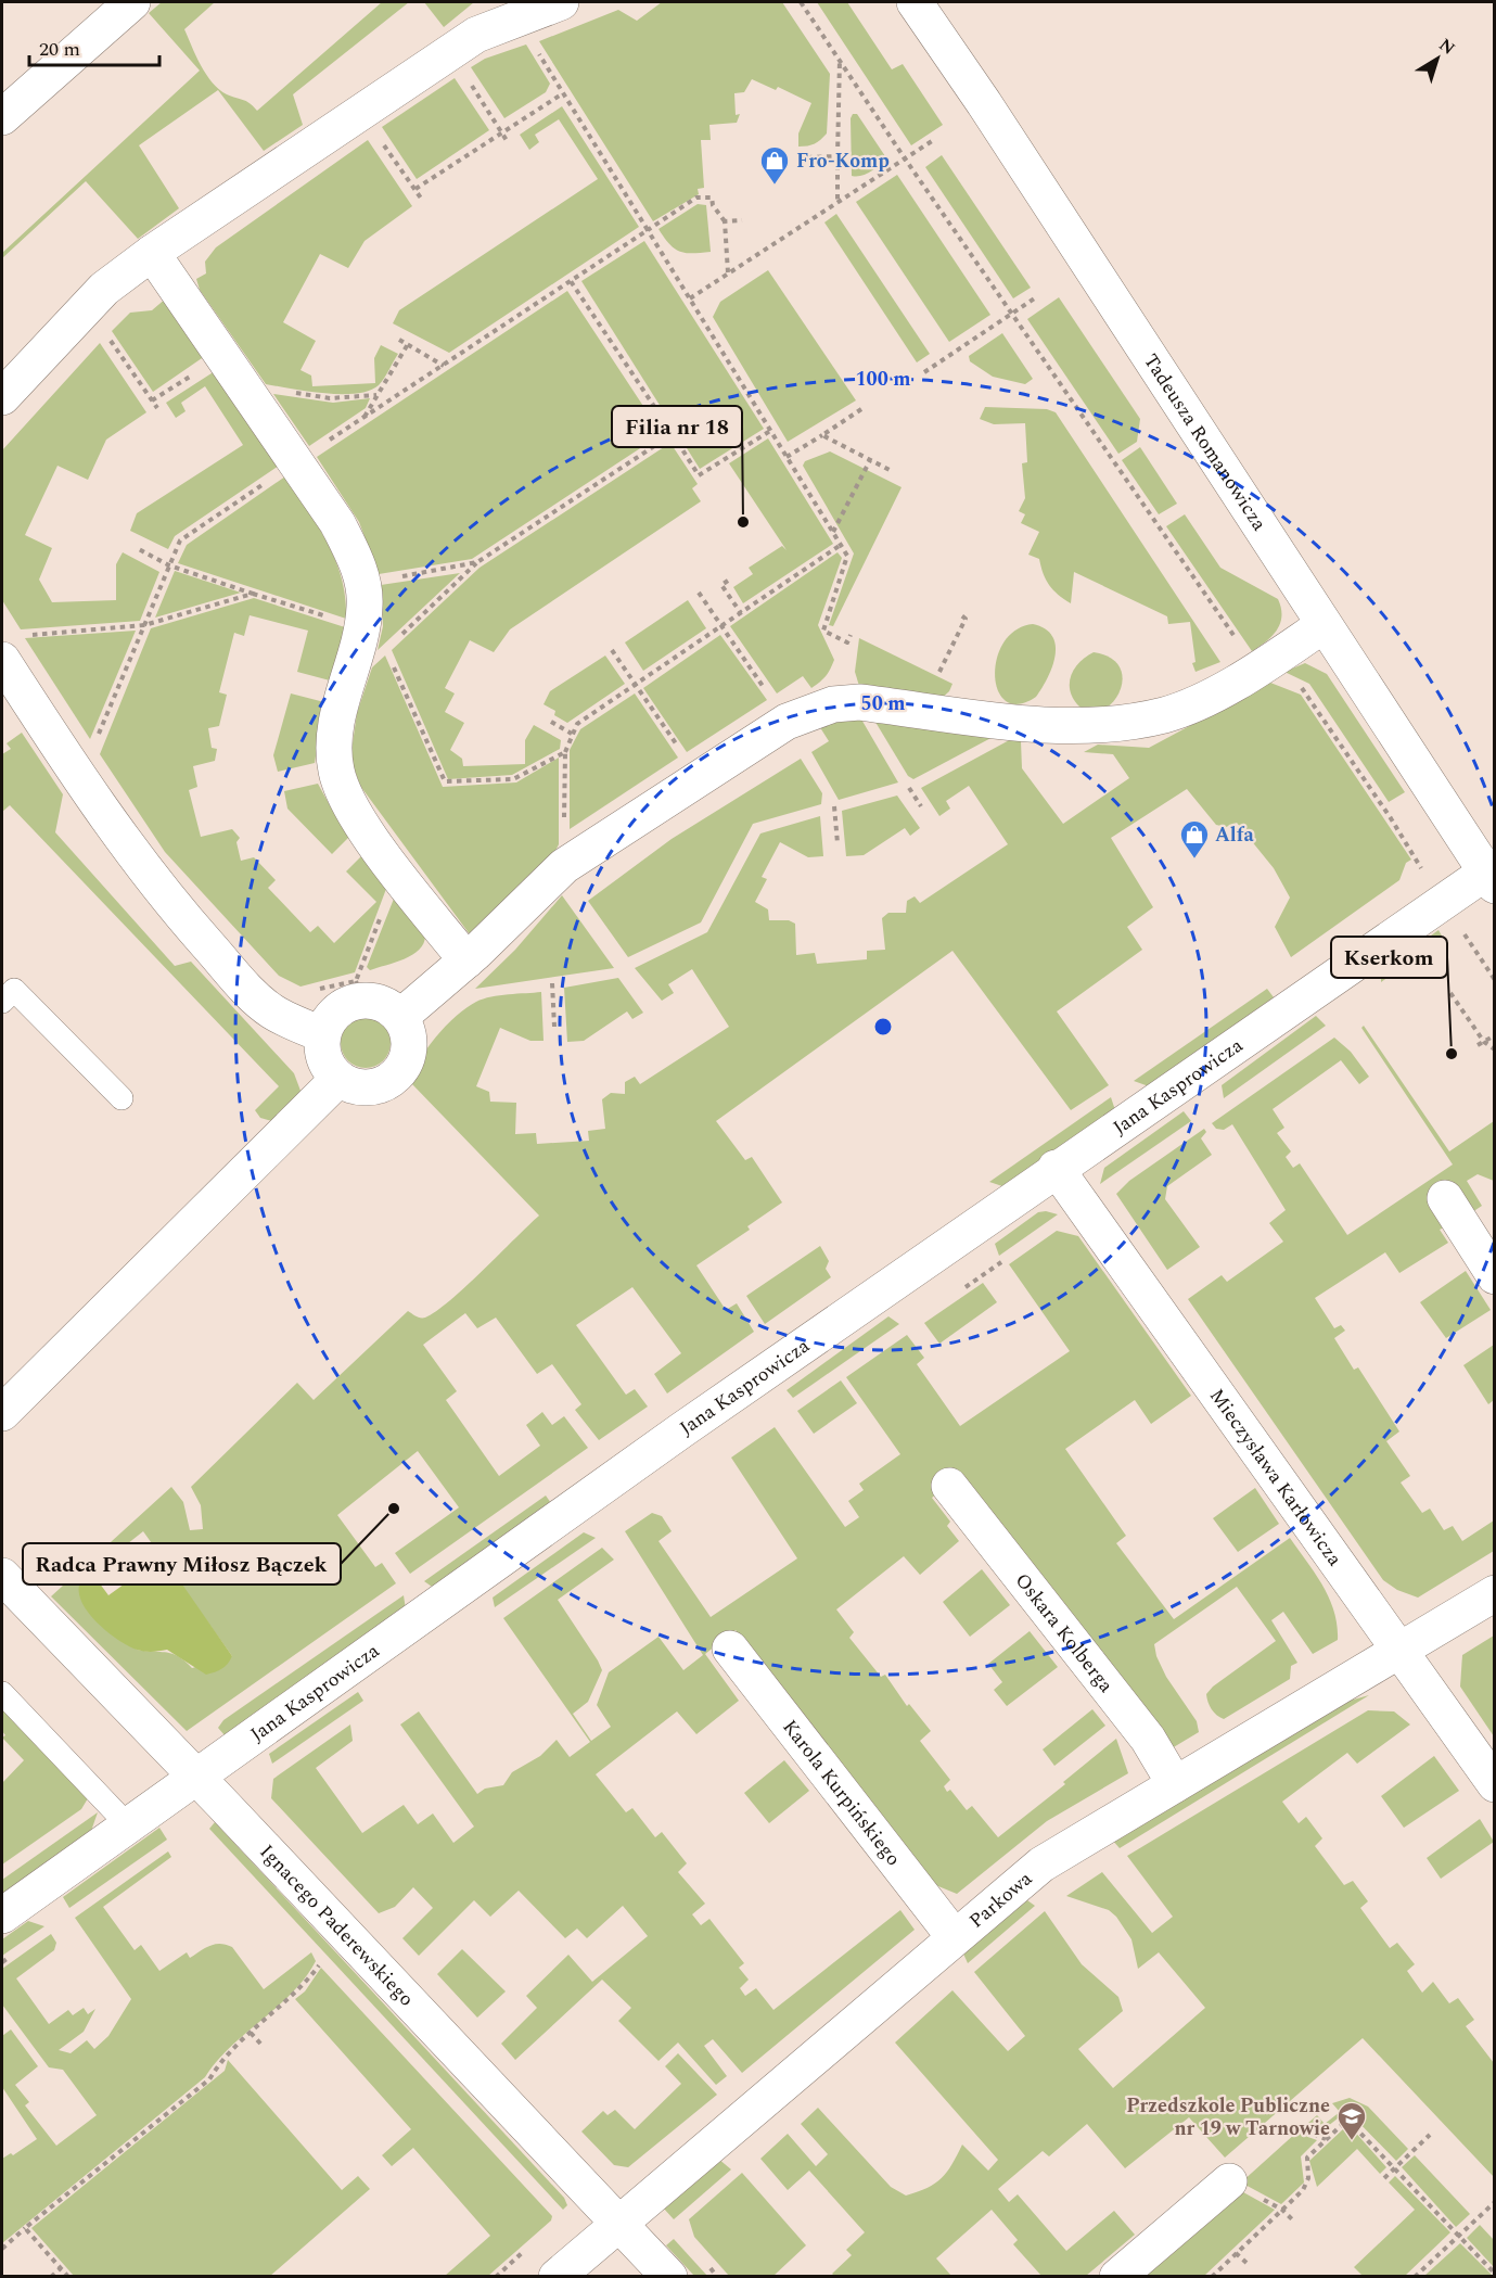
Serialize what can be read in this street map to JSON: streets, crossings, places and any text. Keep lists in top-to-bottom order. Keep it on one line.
{"streets":{"street":["Tadeusza Romanowicza","Jana Kasprowicza","Mieczysława Karłowicza","Oskara Kolberga","Karola Kurpińskiego","Parkowa","Ignacego Paderewskiego"]},"crossings":[["Tadeusza Romanowicza","Jana Kasprowicza"],["Jana Kasprowicza","Mieczysława Karłowicza"],["Jana Kasprowicza","Ignacego Paderewskiego"],["Mieczysława Karłowicza","Parkowa"],["Oskara Kolberga","Parkowa"],["Karola Kurpińskiego","Parkowa"],["Parkowa","Ignacego Paderewskiego"]],"places":{"shop":["Fro-Komp","Alfa"],"other":["Filia nr 18","Kserkom","Radca Prawny Miłosz Bączek"],"school or university":["Przedszkole Publiczne nr 19 w Tarnowie"]},"scale_bar":"20 m","north":"top right","rings":["100 m","50 m"]}
